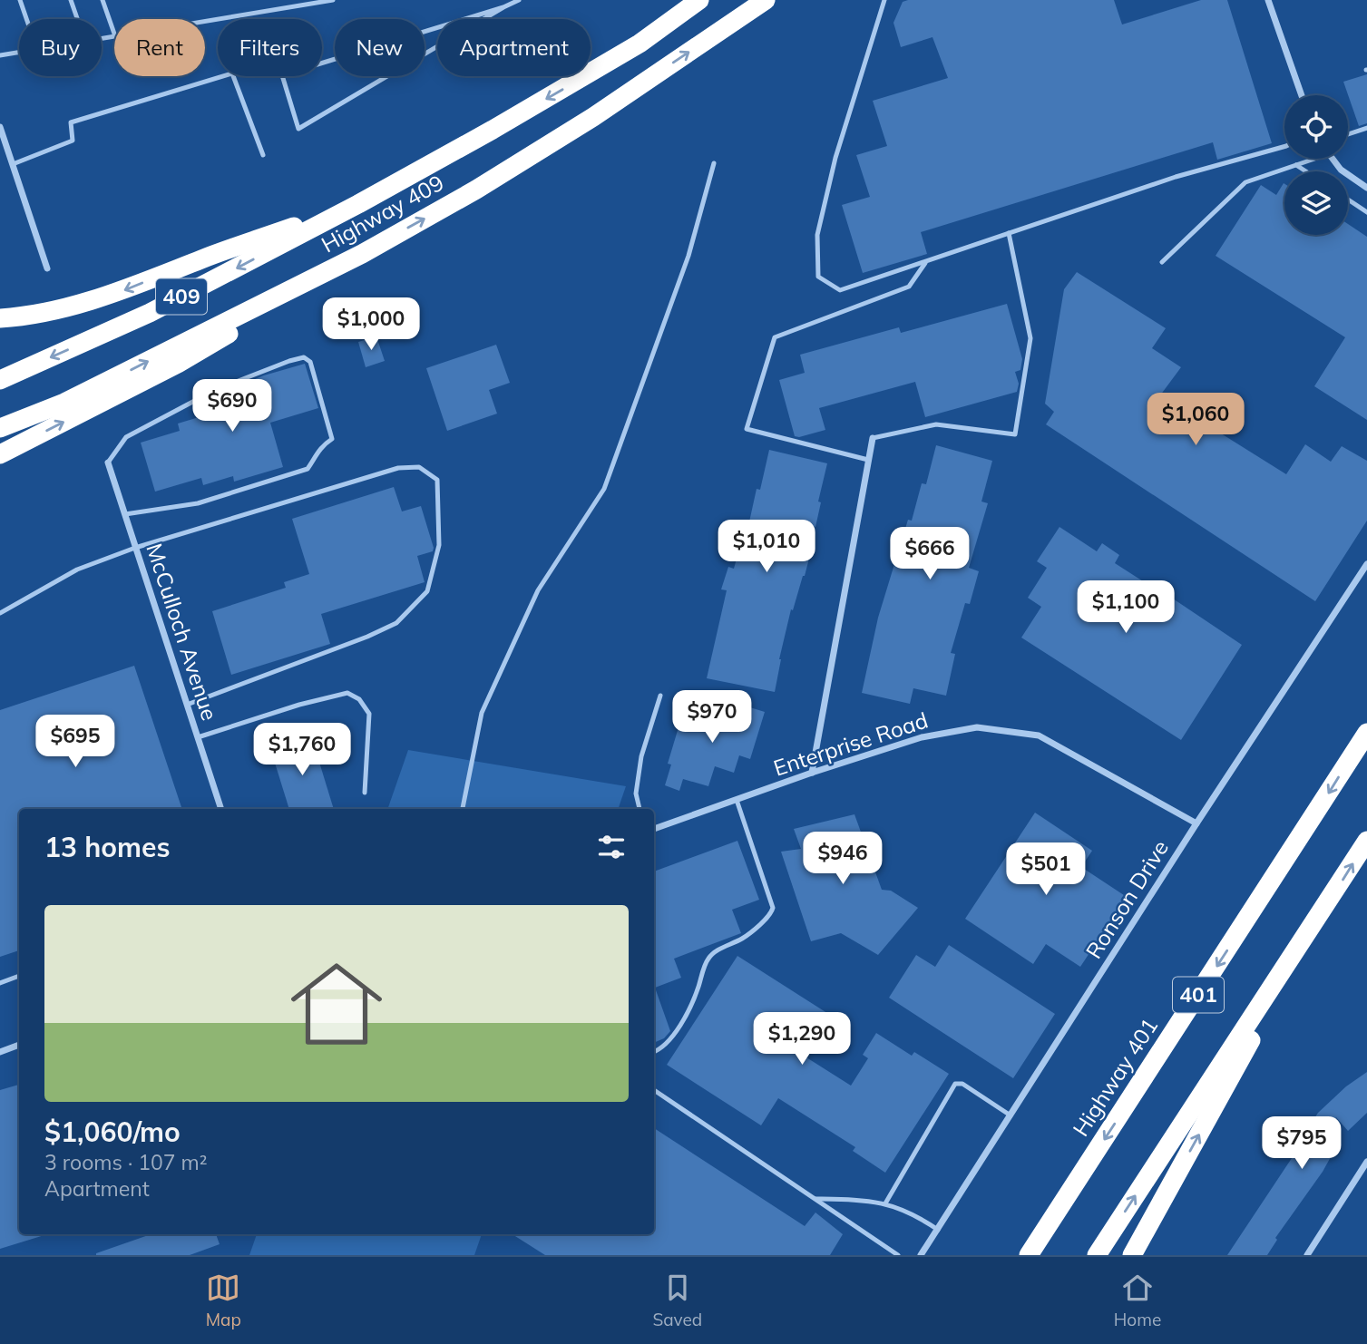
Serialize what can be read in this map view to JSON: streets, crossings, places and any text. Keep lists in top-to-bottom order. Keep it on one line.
{"streets":{"highway":["Highway 409","409","401","Highway 401"],"street":["McCulloch Avenue","Enterprise Road","Ronson Drive"]},"crossings":[["Enterprise Road","Ronson Drive"]],"page":{"chip":["Buy","Rent","Filters","New","Apartment"],"price":["$1,000","$690","$1,060","$1,010","$666","$1,100","$970","$695","$1,760","$946","$501","$1,290","$795"],"heading":"13 homes","list":[{"name":"$1,060/mo","note":"3 rooms · 107 m² · Apartment"}],"tabs":["Map","Saved","Home"]}}
